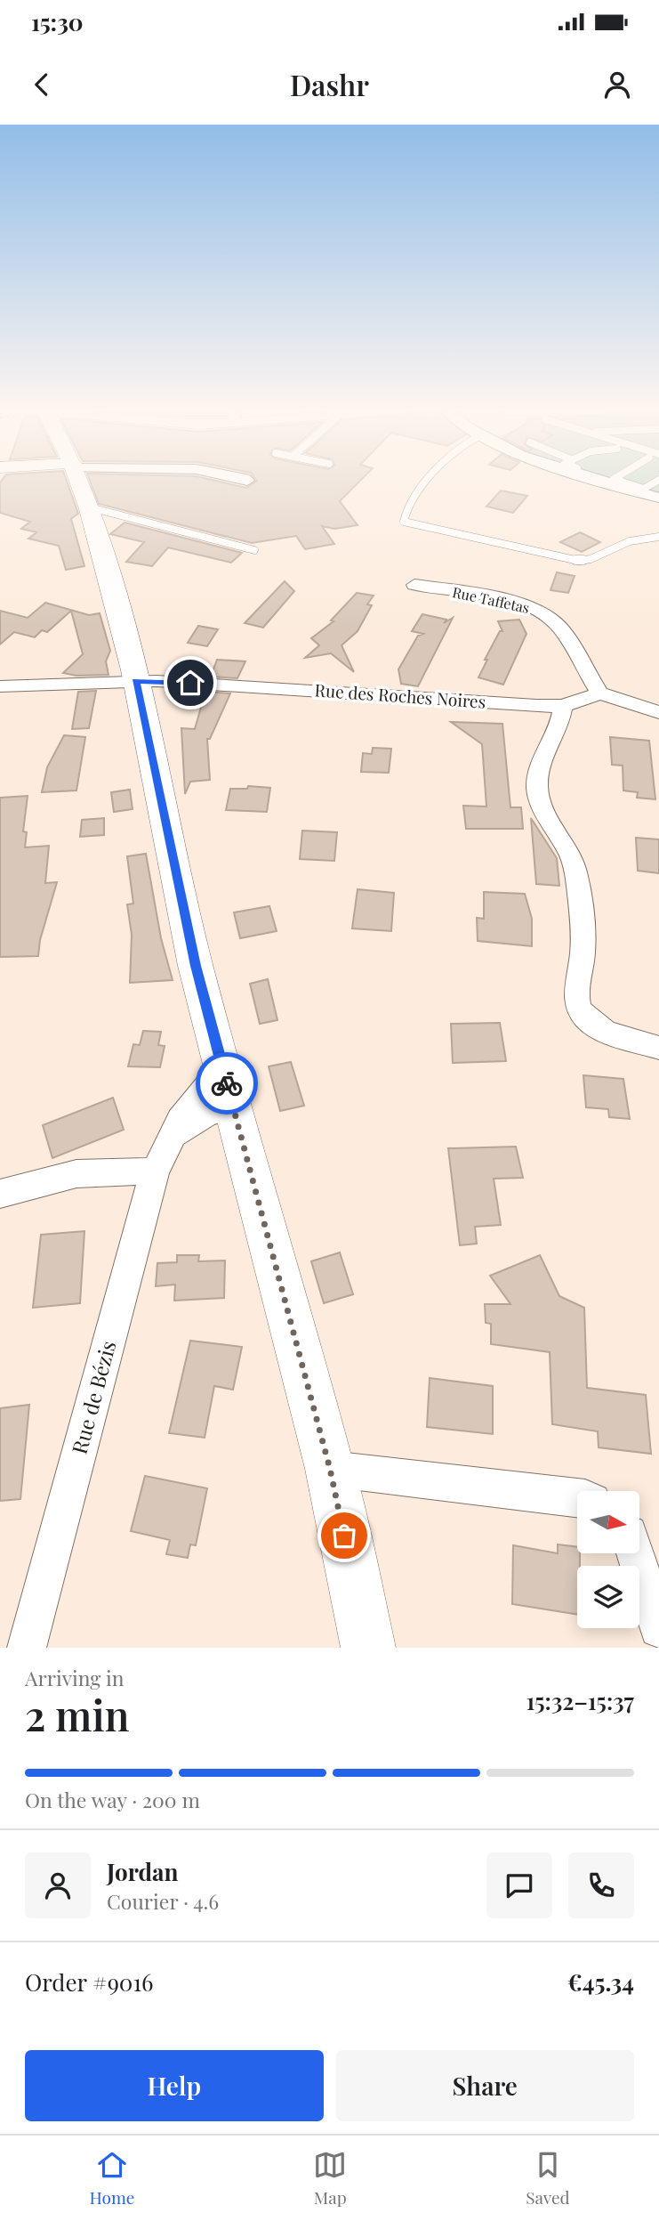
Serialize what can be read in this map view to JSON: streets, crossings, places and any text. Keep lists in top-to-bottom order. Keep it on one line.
{"streets":{"street":["Rue Taffetas","Rue des Roches Noires","Rue de Bézis"]},"crossings":[["Rue Taffetas","Rue des Roches Noires"]],"north":"right","page":{"status":"15:30","header":"Dashr","heading":["2 min","Arriving in","15:32–15:37"],"panel":["Jordan","Courier · 4.6","Order #9016","€45.34"],"bar":"On the way · 200 m","buttons":["Help","Share"],"tabs":["Home","Map","Saved"]}}
